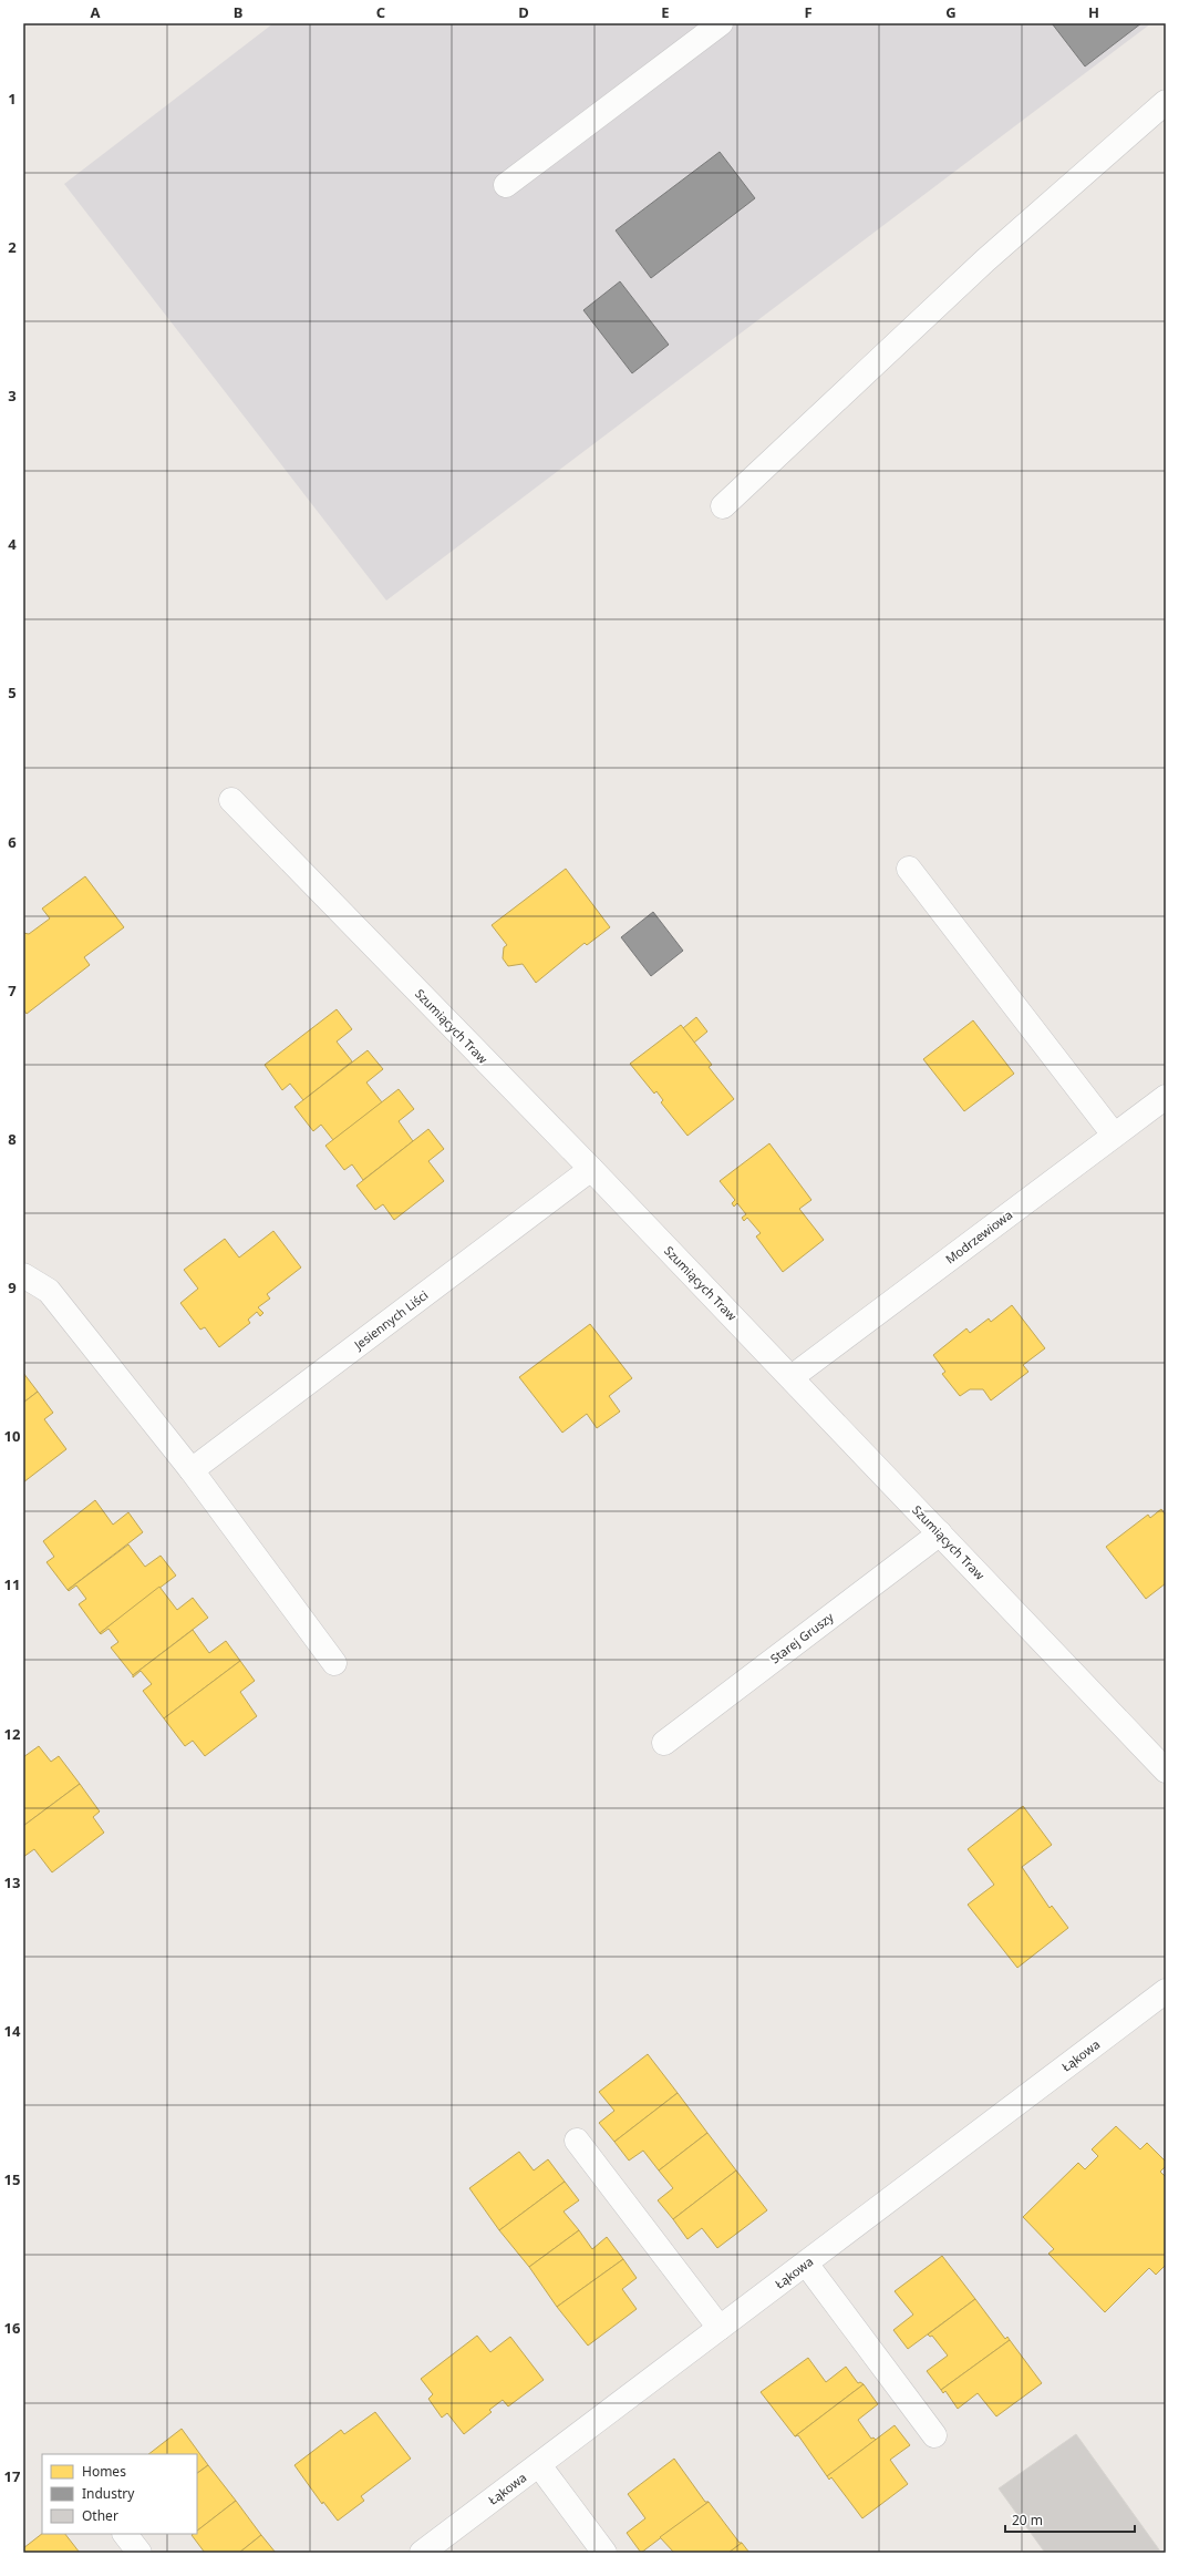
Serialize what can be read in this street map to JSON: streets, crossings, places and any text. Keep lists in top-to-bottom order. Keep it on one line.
{"streets":{"street":["Szumiących Traw","Modrzewiowa","Jesiennych Liści","Starej Gruszy","Łąkowa"]},"crossings":[["Szumiących Traw","Modrzewiowa"],["Szumiących Traw","Jesiennych Liści"],["Szumiących Traw","Starej Gruszy"]],"legend":["Homes","Industry","Other"],"scale_bar":"20 m","grid":{"columns":["A","B","C","D","E","F","G","H"],"rows":["1","2","3","4","5","6","7","8","9","10","11","12","13","14","15","16","17"]}}
